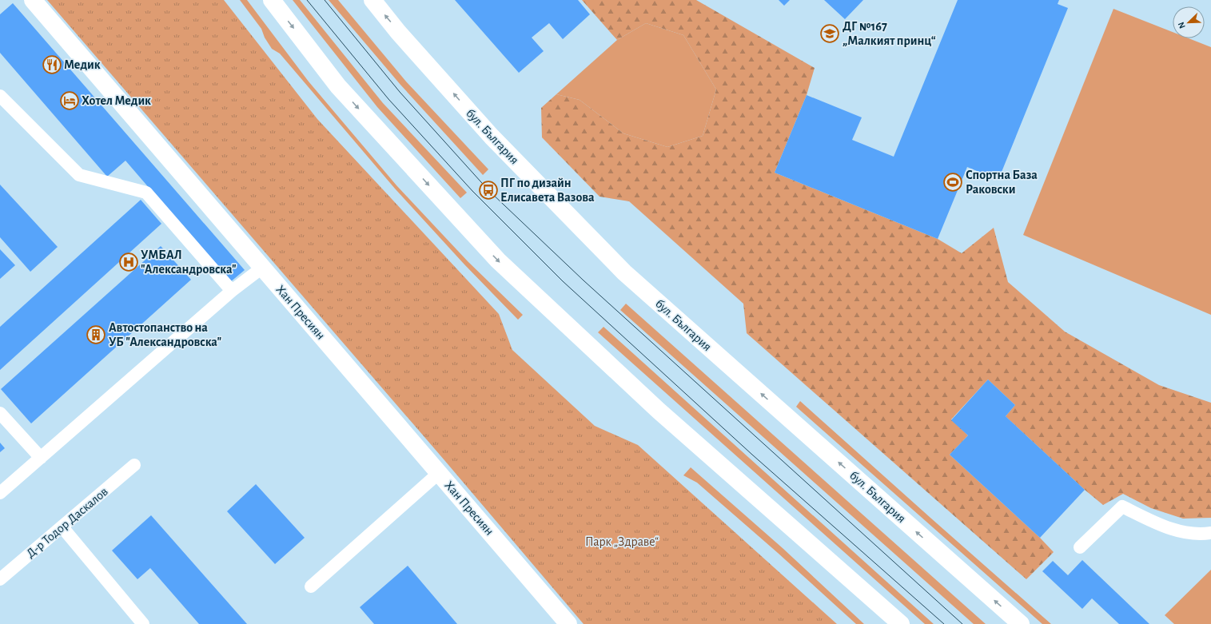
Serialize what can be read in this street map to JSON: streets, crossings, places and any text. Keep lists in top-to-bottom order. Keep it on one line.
{"streets":{"main road":["бул. България","Хан Пресиян"],"lane":["Д-р Тодор Даскалов"]},"parks":["Парк „Здраве“"],"places":{"school or university":["ДГ №167 „Малкият принц“"],"restaurant":["Медик"],"hotel":["Хотел Медик"],"sports":["Спортна База Раковски"],"bus stop":["ПГ по дизайн Елисавета Вазова"],"hospital":["УМБАЛ \"Александровска\""],"building":["Автостопанство на УБ \"Александровска\""]},"north":"bottom left"}
